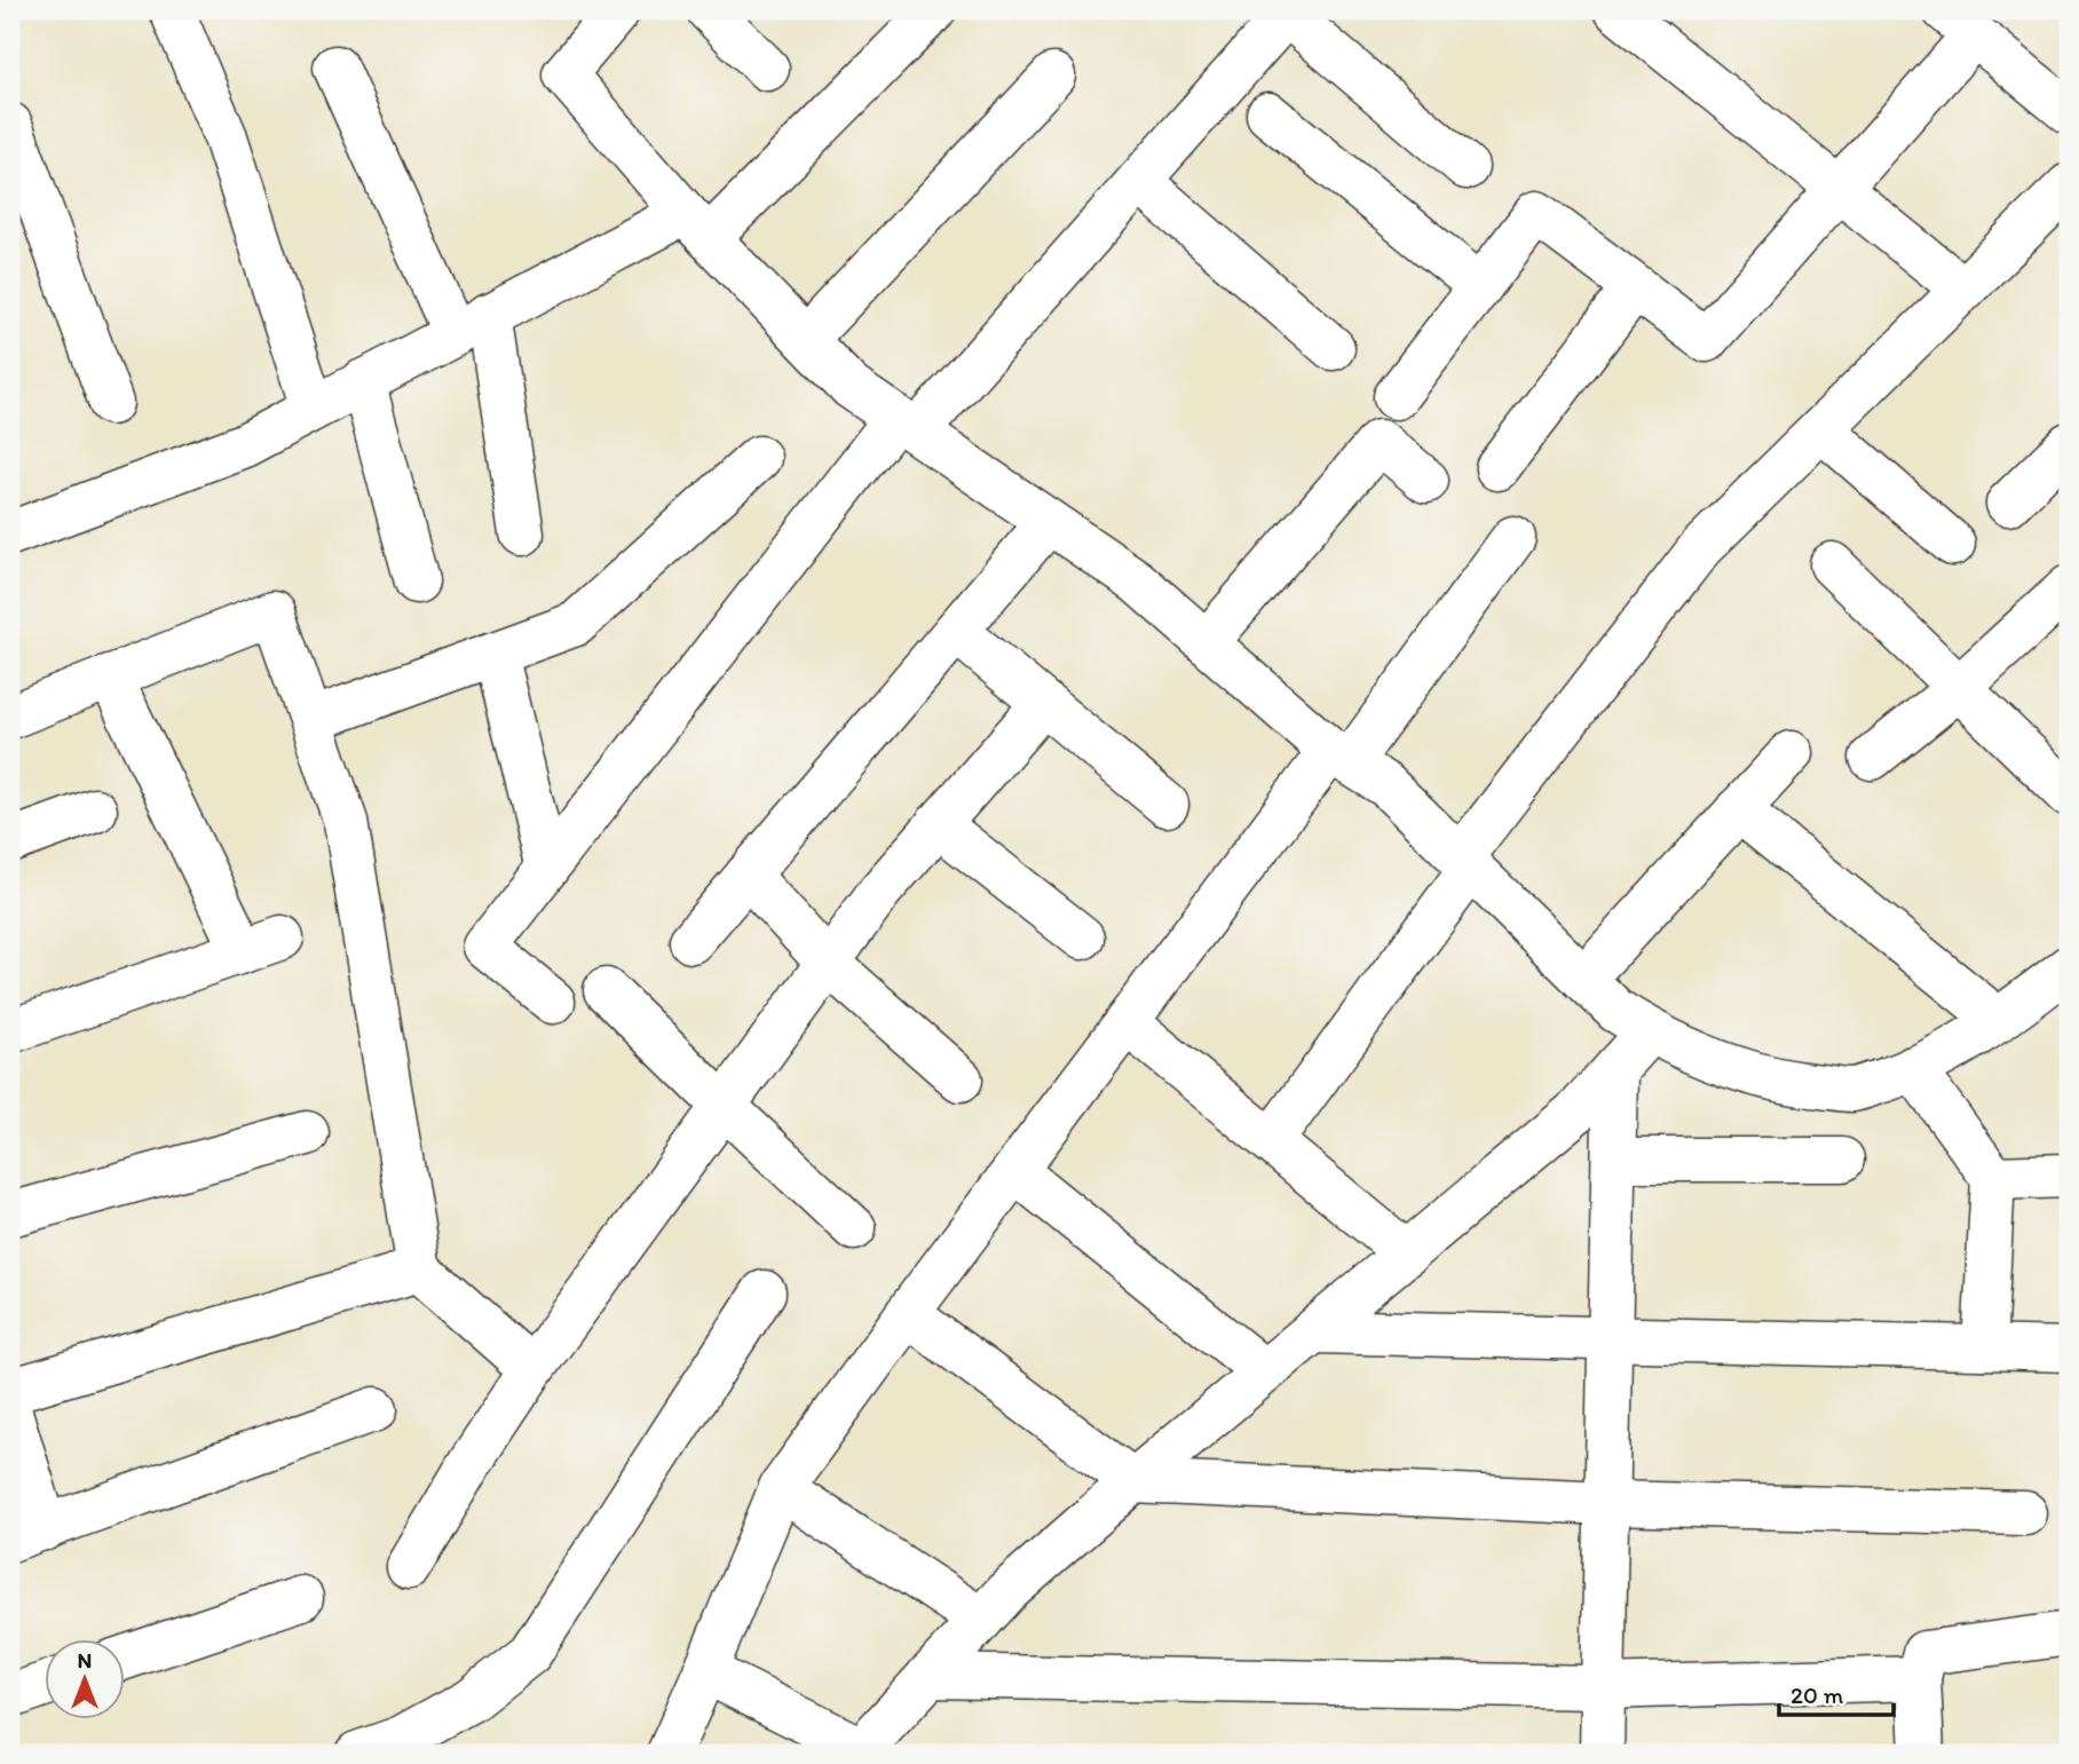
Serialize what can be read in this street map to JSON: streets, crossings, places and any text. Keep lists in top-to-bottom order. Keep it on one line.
{"scale_bar":"20 m","north":"top"}
